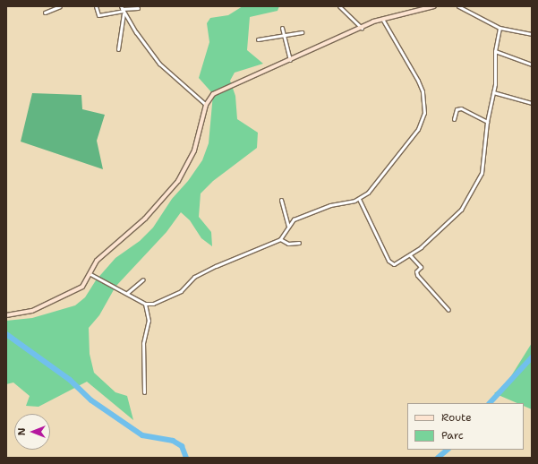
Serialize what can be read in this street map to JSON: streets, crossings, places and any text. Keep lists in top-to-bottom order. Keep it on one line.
{"legend":["Route","Parc"],"north":"left"}
